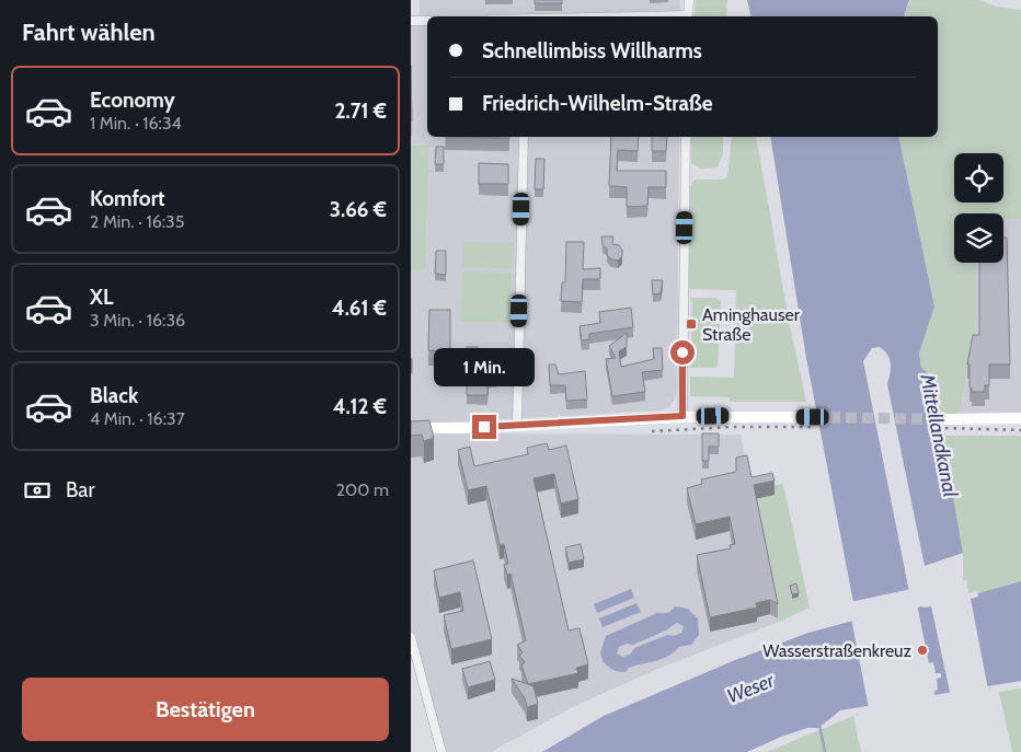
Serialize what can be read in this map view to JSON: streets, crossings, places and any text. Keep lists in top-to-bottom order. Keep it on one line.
{"water":["Mittellandkanal","Weser"],"places":{"transit":["Aminghauser Straße"],"other":["Wasserstraßenkreuz"]},"page":{"heading":"Fahrt wählen","banner":["Schnellimbiss Willharms","Friedrich-Wilhelm-Straße"],"list":[{"name":"Economy","note":"1 Min. · 16:34","value":"2.71 €"},{"name":"Komfort","note":"2 Min. · 16:35","value":"3.66 €"},{"name":"XL","note":"3 Min. · 16:36","value":"4.61 €"},{"name":"Black","note":"4 Min. · 16:37","value":"4.12 €"}],"bubble":"1 Min.","pay":["Bar","200 m"],"buttons":"Bestätigen"}}
